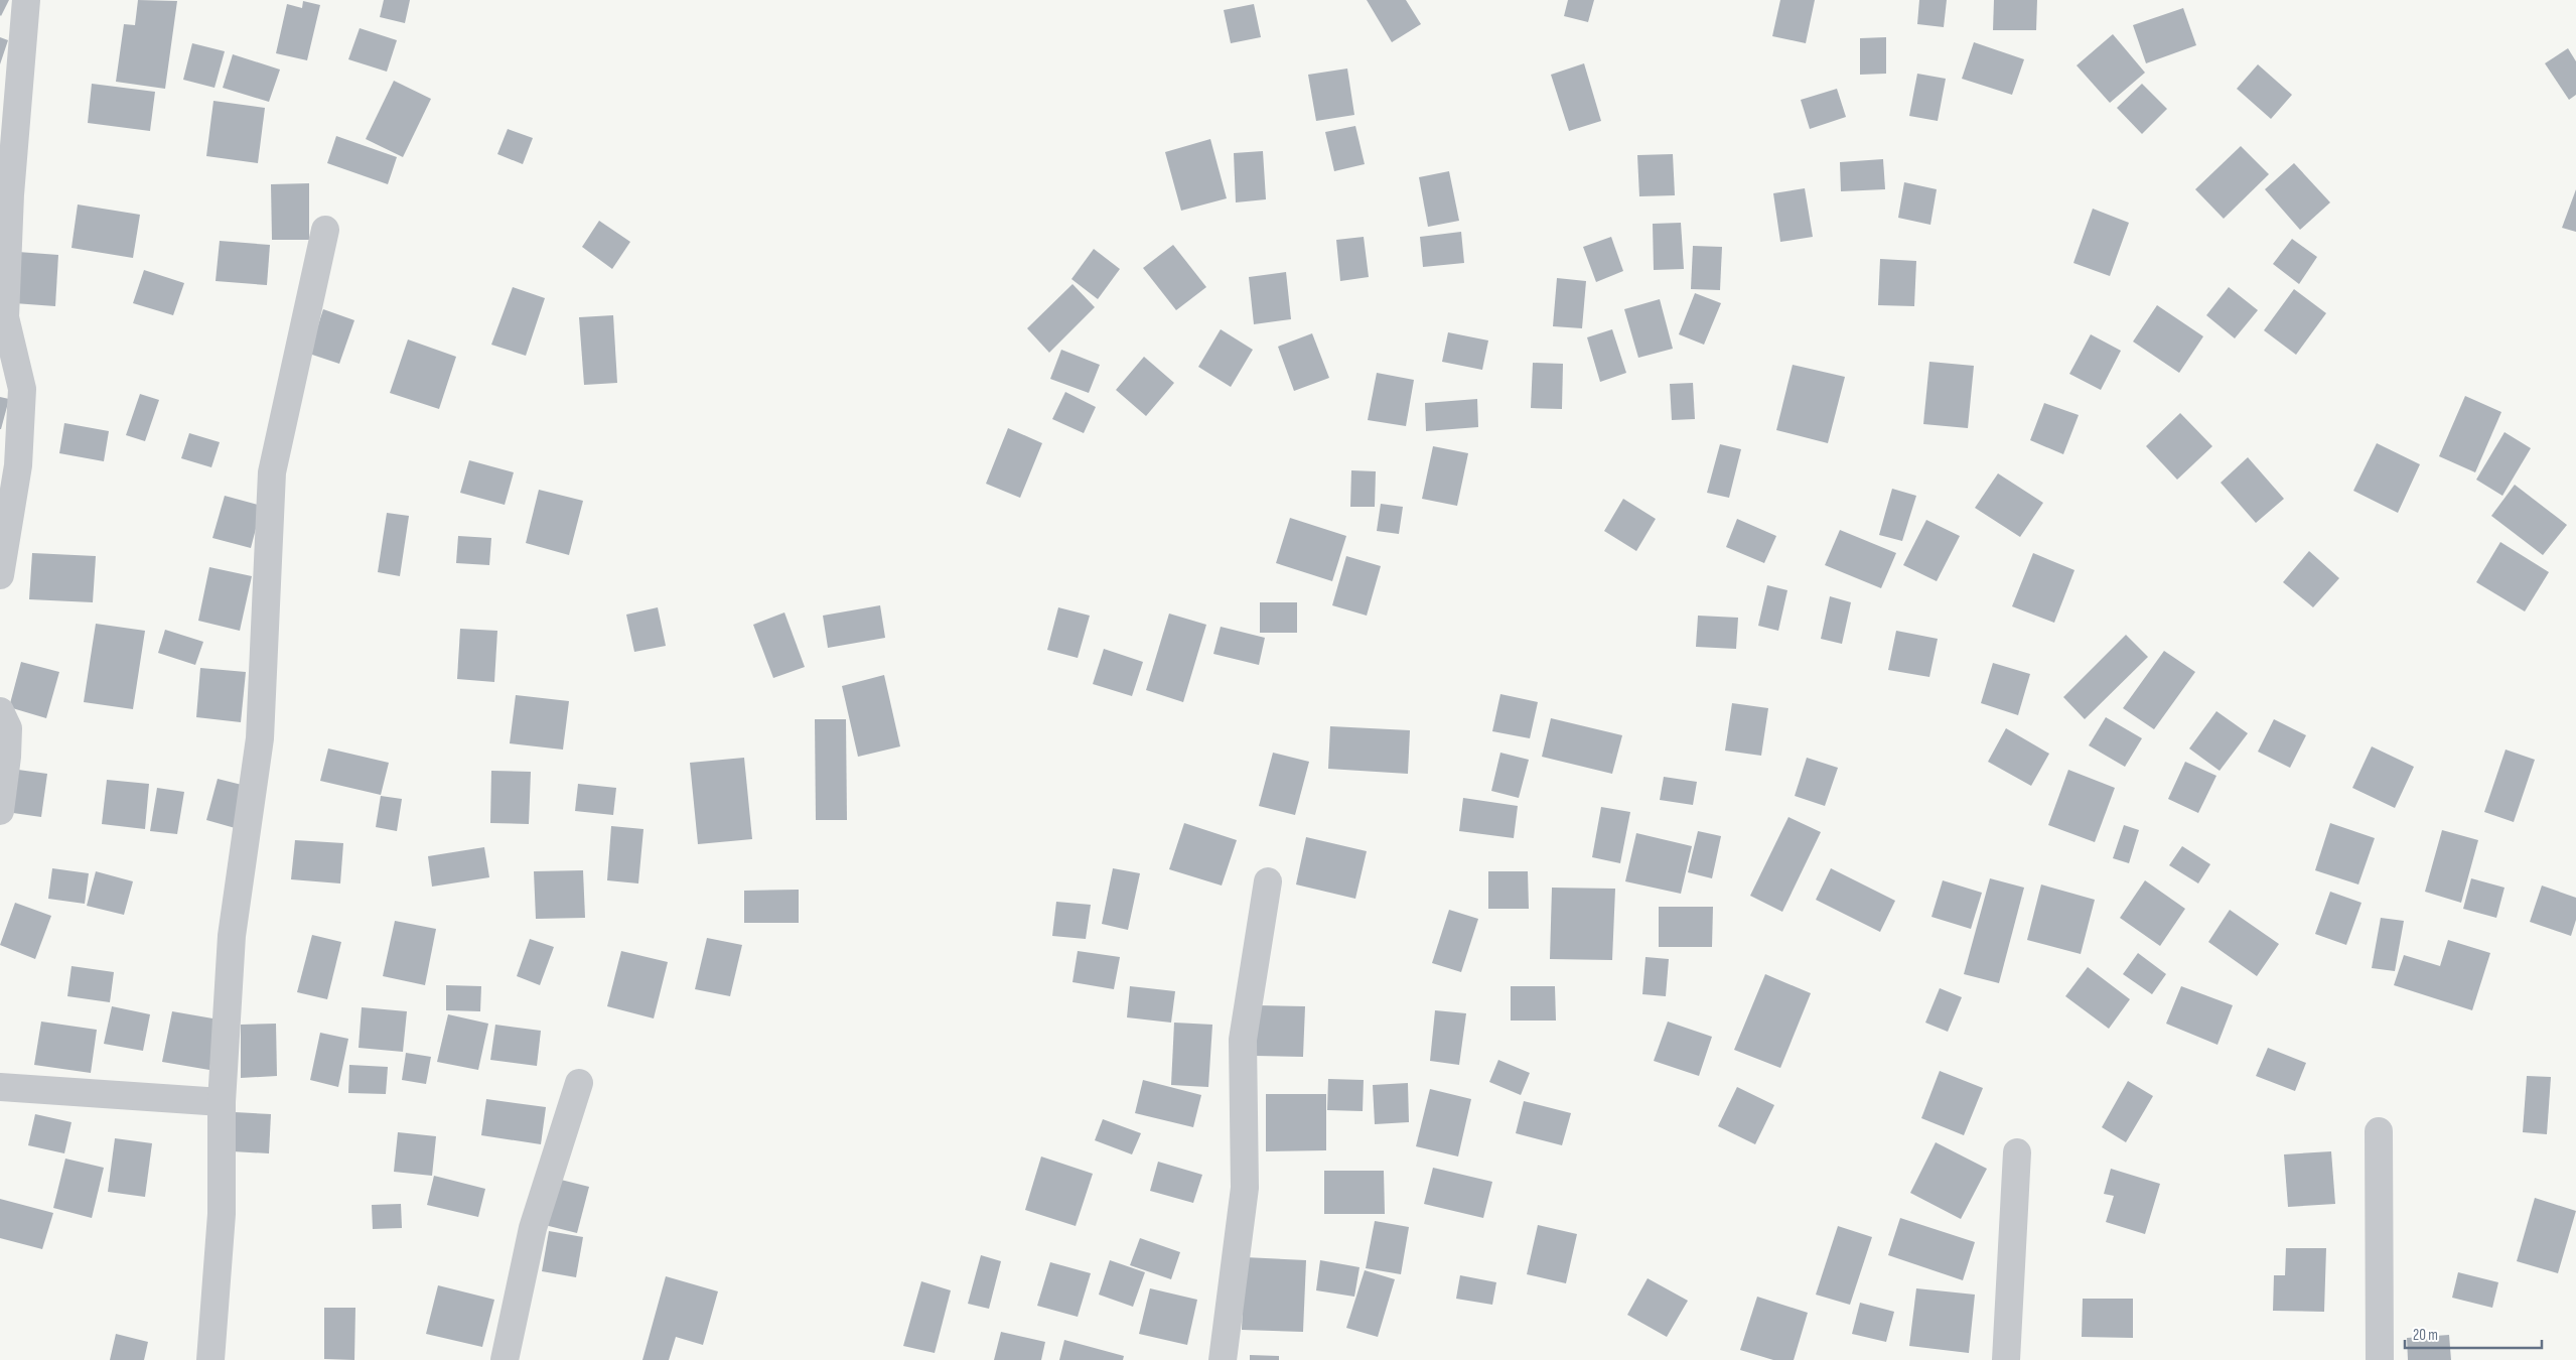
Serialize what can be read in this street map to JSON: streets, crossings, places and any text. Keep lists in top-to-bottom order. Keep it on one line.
{"scale_bar":"20 m"}
